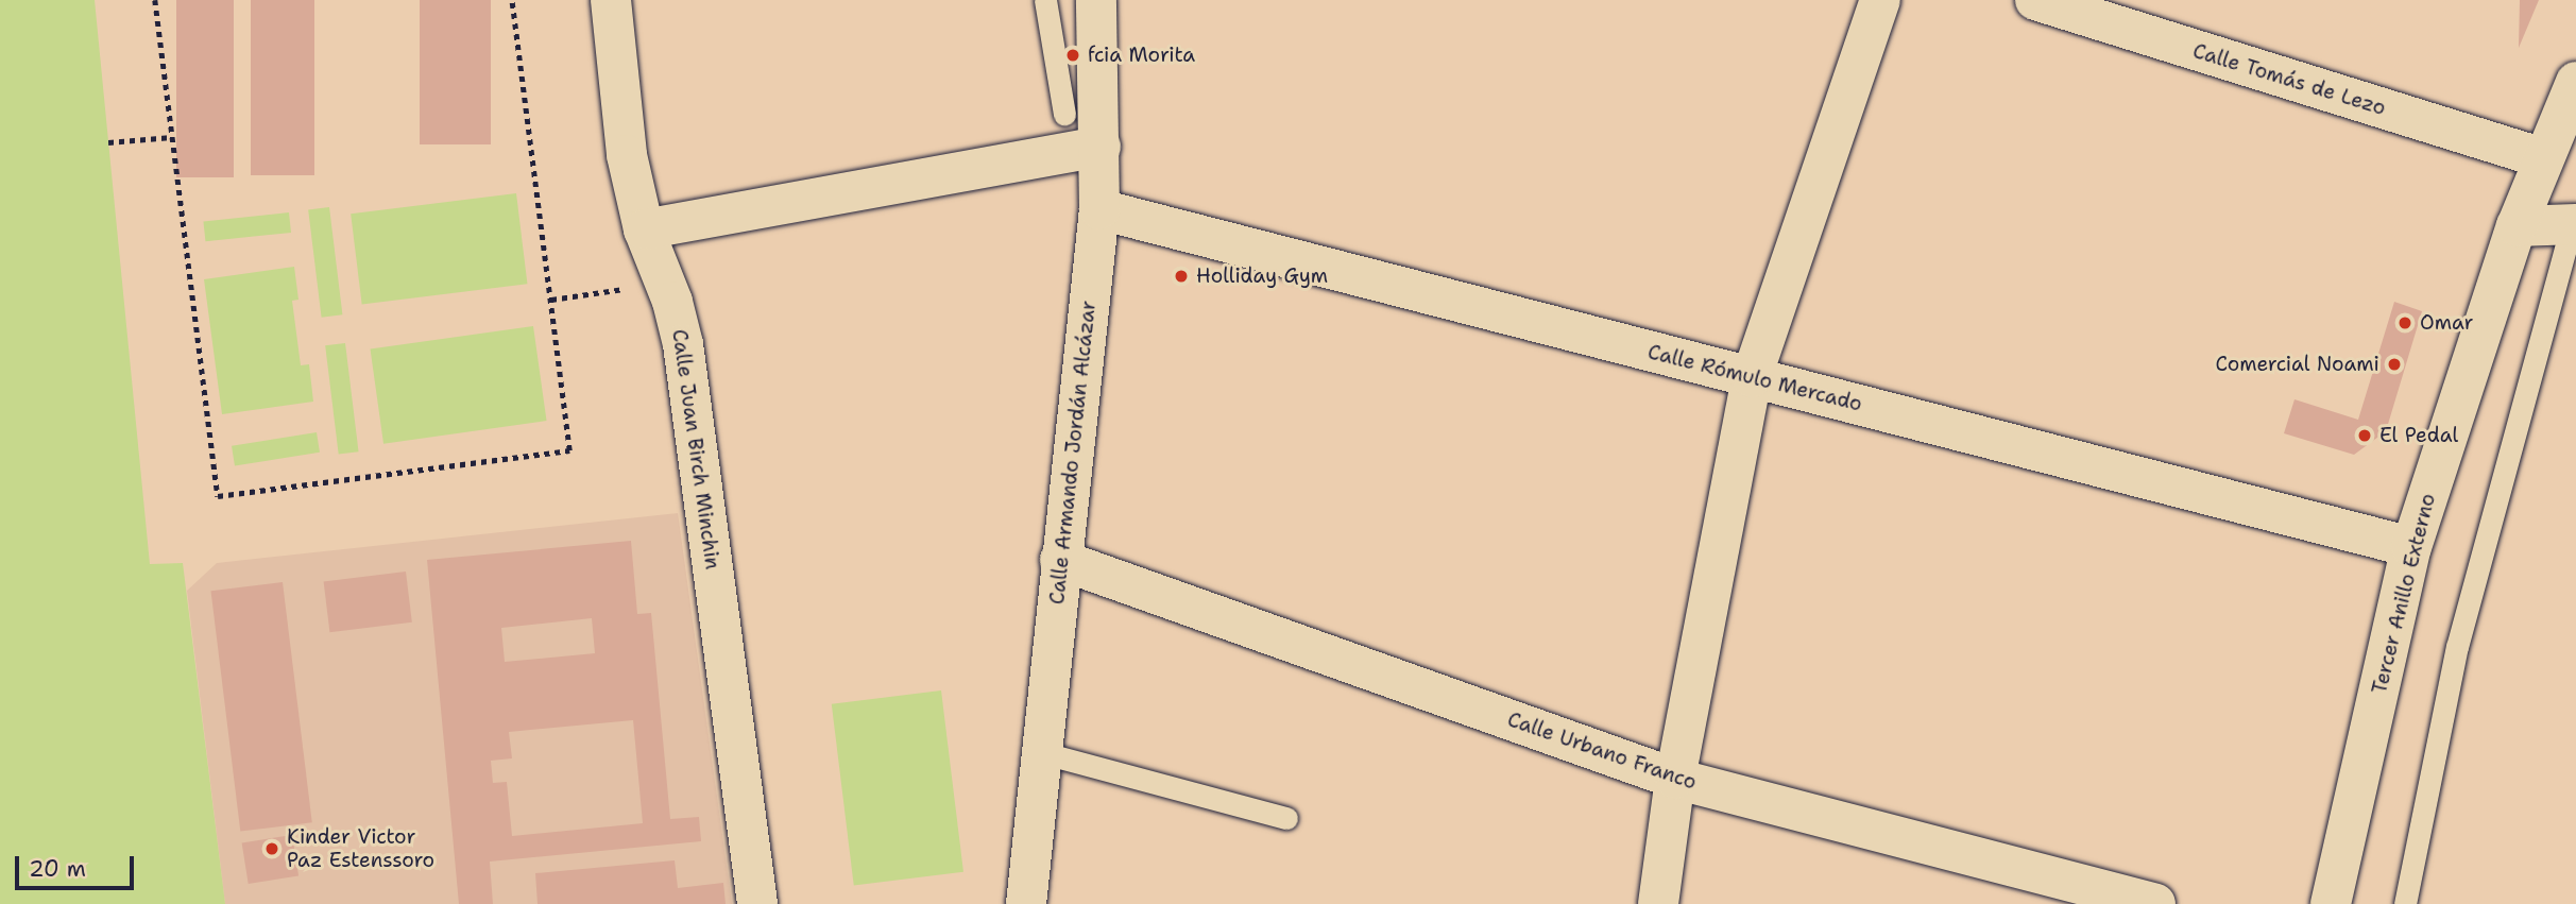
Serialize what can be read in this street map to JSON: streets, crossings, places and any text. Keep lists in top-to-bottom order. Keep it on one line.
{"streets":{"street":["Calle Tomás de Lezo","Calle Rómulo Mercado","Calle Juan Birch Minchin","Calle Armando Jordán Alcázar","Tercer Anillo Externo","Calle Urbano Franco"]},"crossings":[["Calle Tomás de Lezo","Tercer Anillo Externo"],["Calle Rómulo Mercado","Calle Armando Jordán Alcázar"],["Calle Rómulo Mercado","Tercer Anillo Externo"],["Calle Armando Jordán Alcázar","Calle Urbano Franco"]],"places":["fcia Morita","Holliday Gym","Omar","Comercial Noami","El Pedal","Kinder Victor Paz Estenssoro"],"scale_bar":"20 m"}
